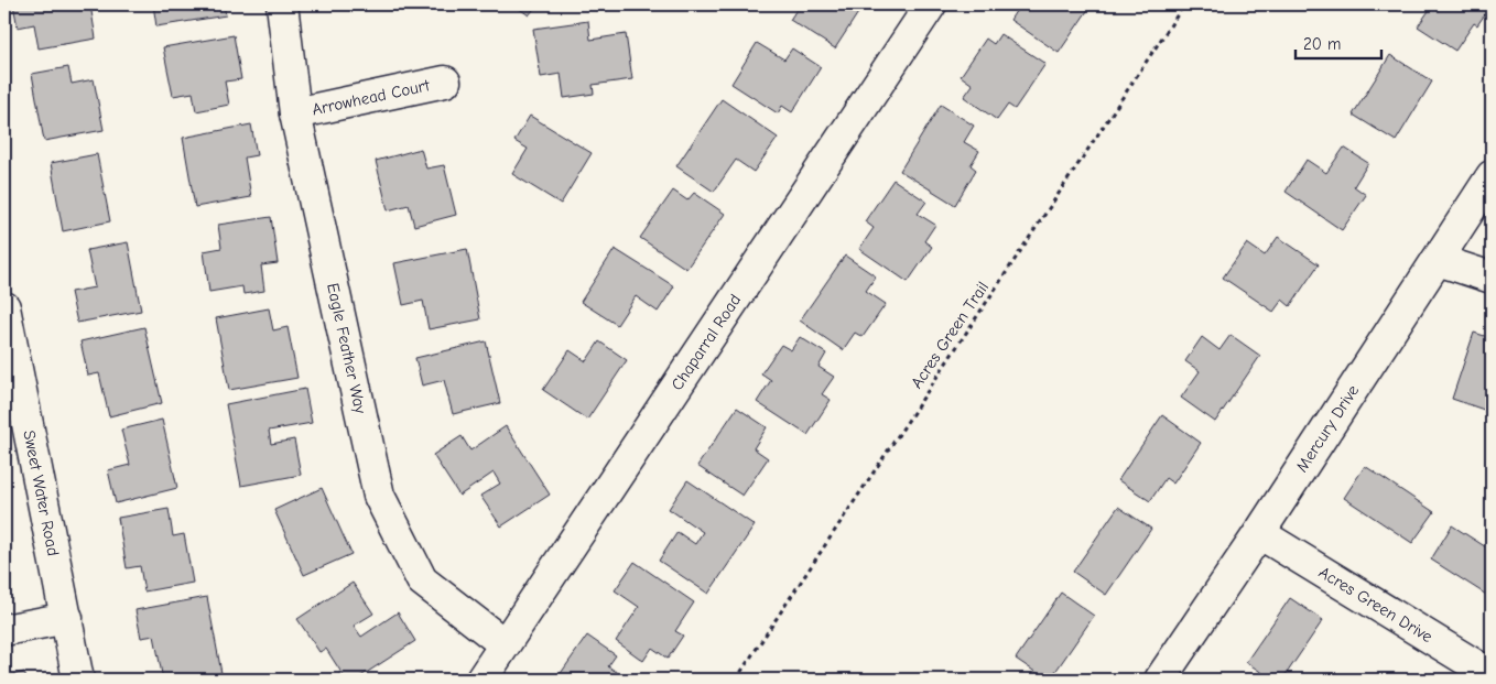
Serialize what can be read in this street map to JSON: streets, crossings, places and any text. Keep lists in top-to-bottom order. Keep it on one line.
{"streets":{"street":["Arrowhead Court","Chaparral Road","Eagle Feather Way","Mercury Drive","Sweet Water Road","Acres Green Drive"],"path":["Acres Green Trail"]},"crossings":[["Arrowhead Court","Eagle Feather Way"],["Chaparral Road","Eagle Feather Way"],["Mercury Drive","Acres Green Drive"]],"scale_bar":"20 m"}
